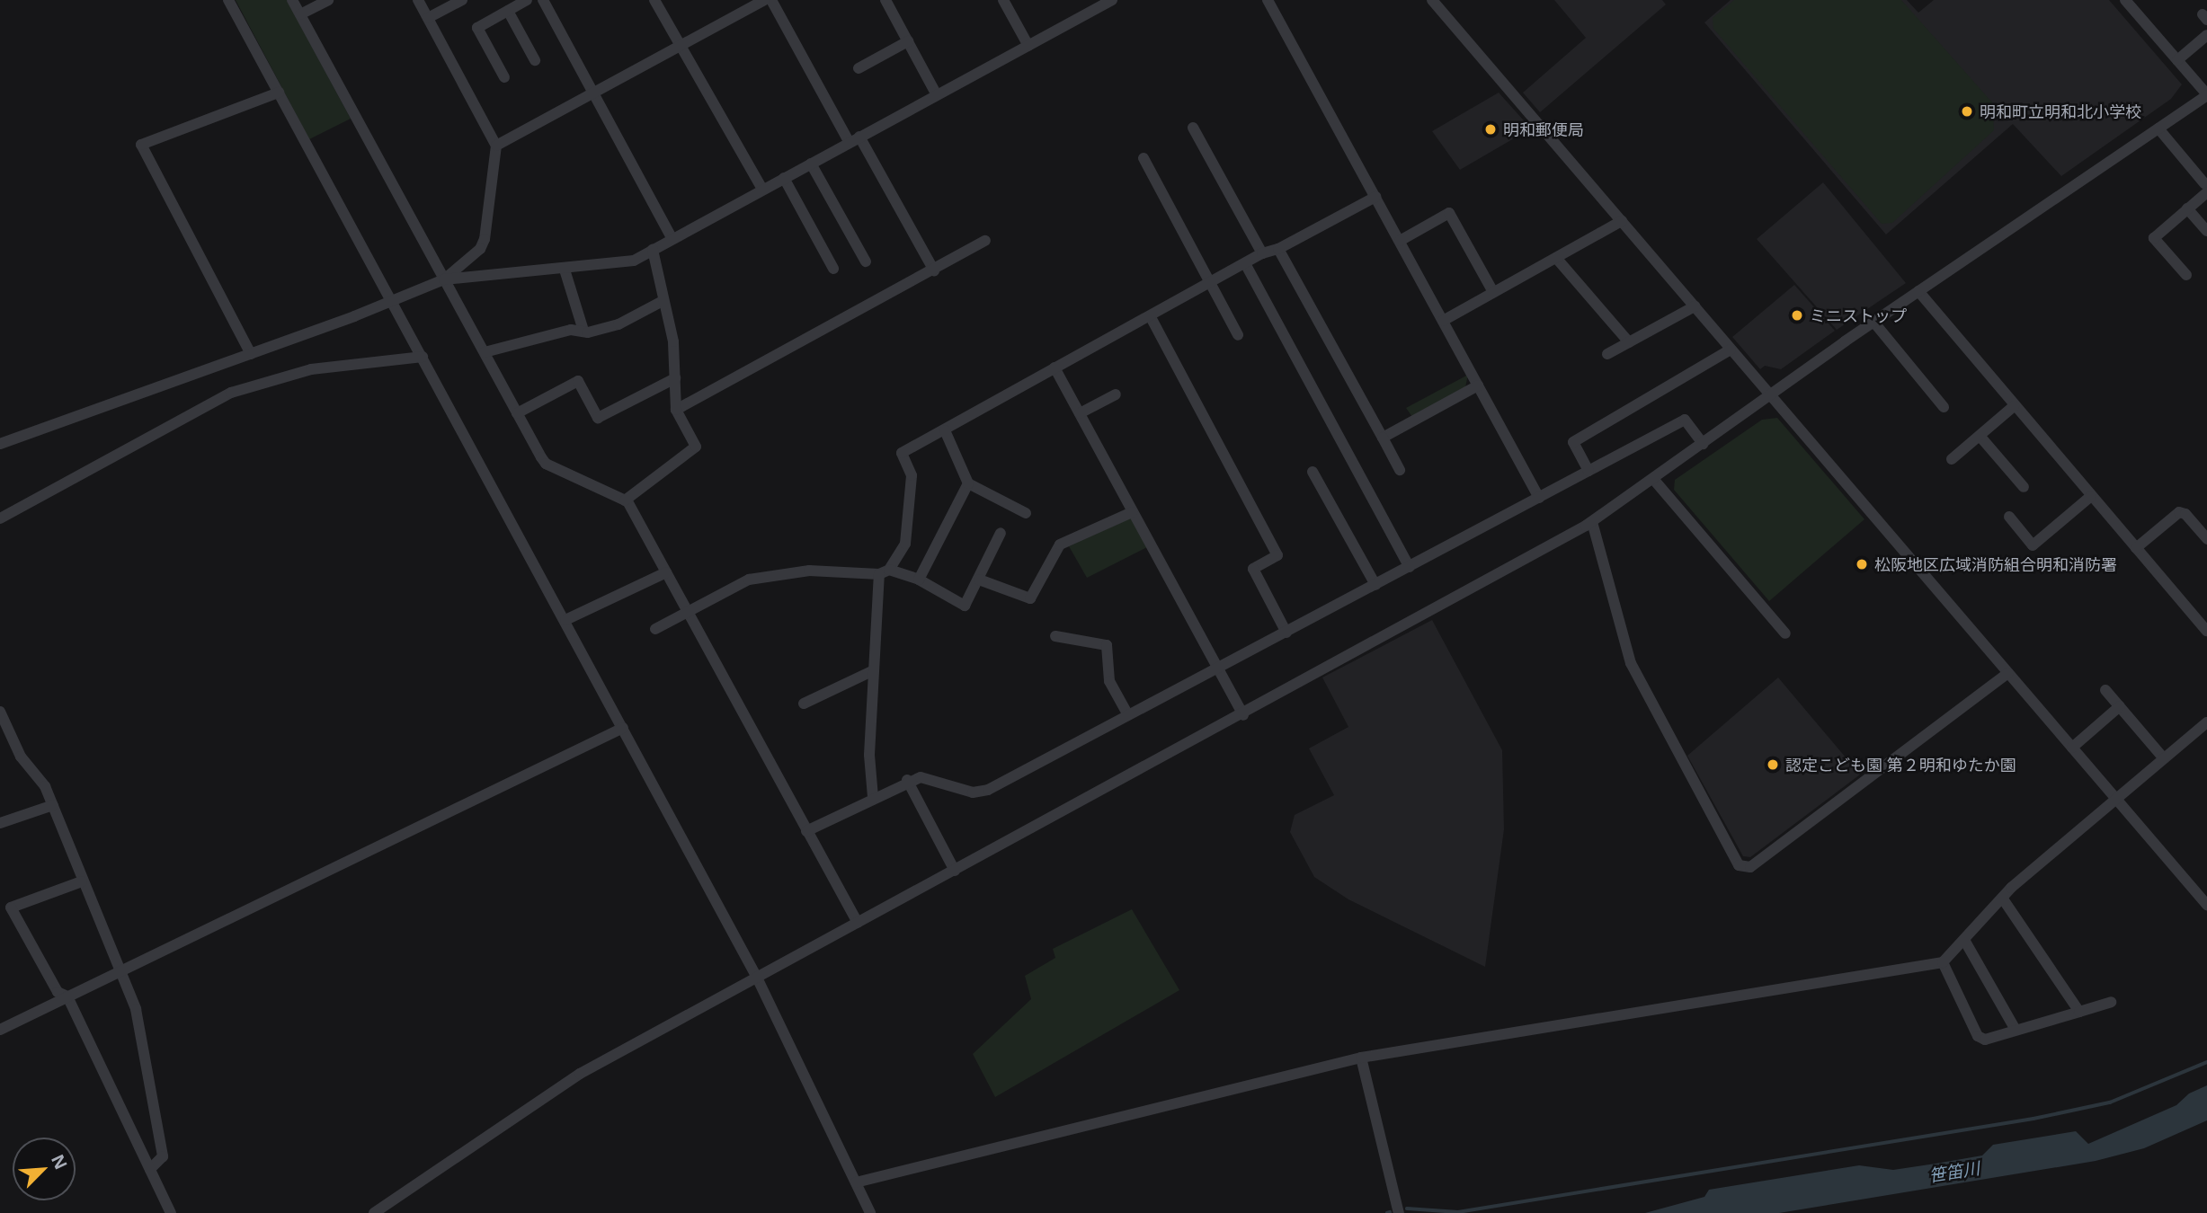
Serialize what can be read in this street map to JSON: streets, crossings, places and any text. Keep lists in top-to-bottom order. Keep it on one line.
{"water":["笹笛川"],"places":["明和町立明和北小学校","明和郵便局","ミニストップ","松阪地区広域消防組合明和消防署","認定こども園 第２明和ゆたか園"],"north":"top right"}
